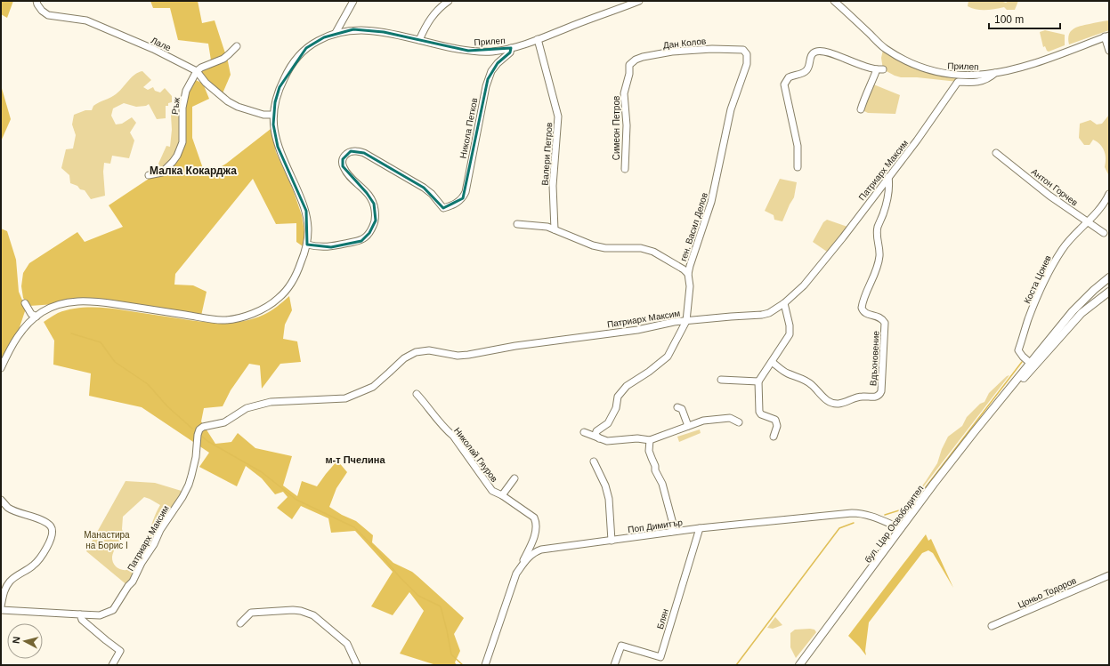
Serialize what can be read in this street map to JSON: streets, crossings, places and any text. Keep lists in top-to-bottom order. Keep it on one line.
{"streets":{"main road":["бул. Цар Освободител"],"street":["Прилеп","Дан Колов","Лале","Ръж","Никола Петков","Симеон Петров","Валери Петров","Патриарх Максим","Антон Горчев","ген. Васил Делов","Коста Цонев","Вдъхновение","Николай Гяуров","Поп Димитър","Цоньо Тодоров","Блян"]},"crossings":[["Прилеп","Лале"],["Прилеп","Никола Петков"],["Прилеп","Валери Петров"],["Прилеп","Патриарх Максим"],["Дан Колов","Симеон Петров"],["Дан Колов","ген. Васил Делов"],["Лале","Ръж"],["Патриарх Максим","ген. Васил Делов"],["Патриарх Максим","Вдъхновение"],["Антон Горчев","Коста Цонев"],["Коста Цонев","бул. Цар Освободител"],["Николай Гяуров","Поп Димитър"],["бул. Цар Освободител","Поп Димитър"],["Поп Димитър","Блян"]],"districts":["Малка Кокарджа","м-т Пчелина"],"parks":["Манастира на Борис І"],"scale_bar":"100 m","north":"left"}
